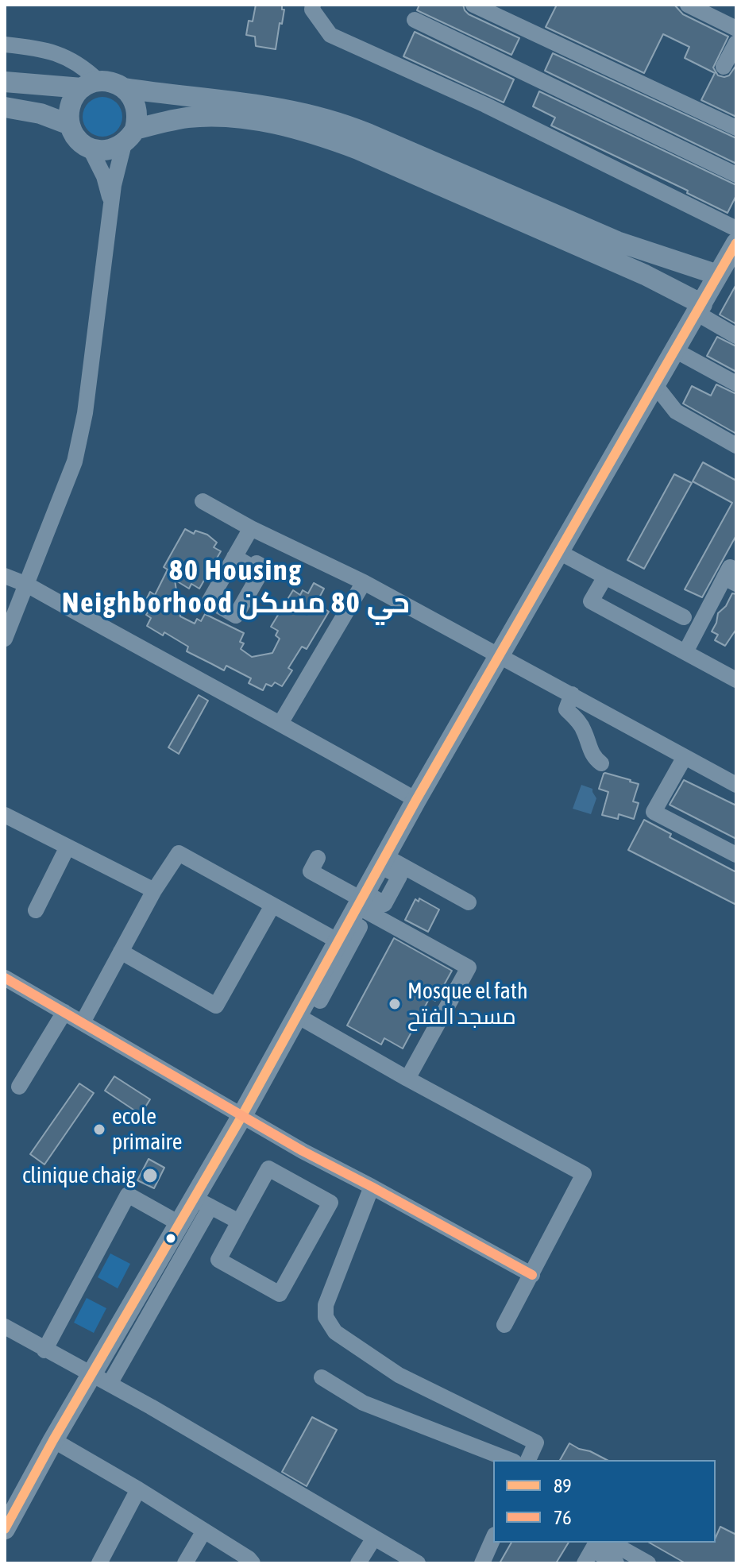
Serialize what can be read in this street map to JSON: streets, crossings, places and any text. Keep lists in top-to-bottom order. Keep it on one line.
{"districts":["80 Housing Neighborhood حي 80 مسكن"],"places":["Mosque el fath مسجد الفتح","ecole primaire","clinique chaig"],"lines":["transit line 89","transit line 76"],"legend":["89","76"]}
